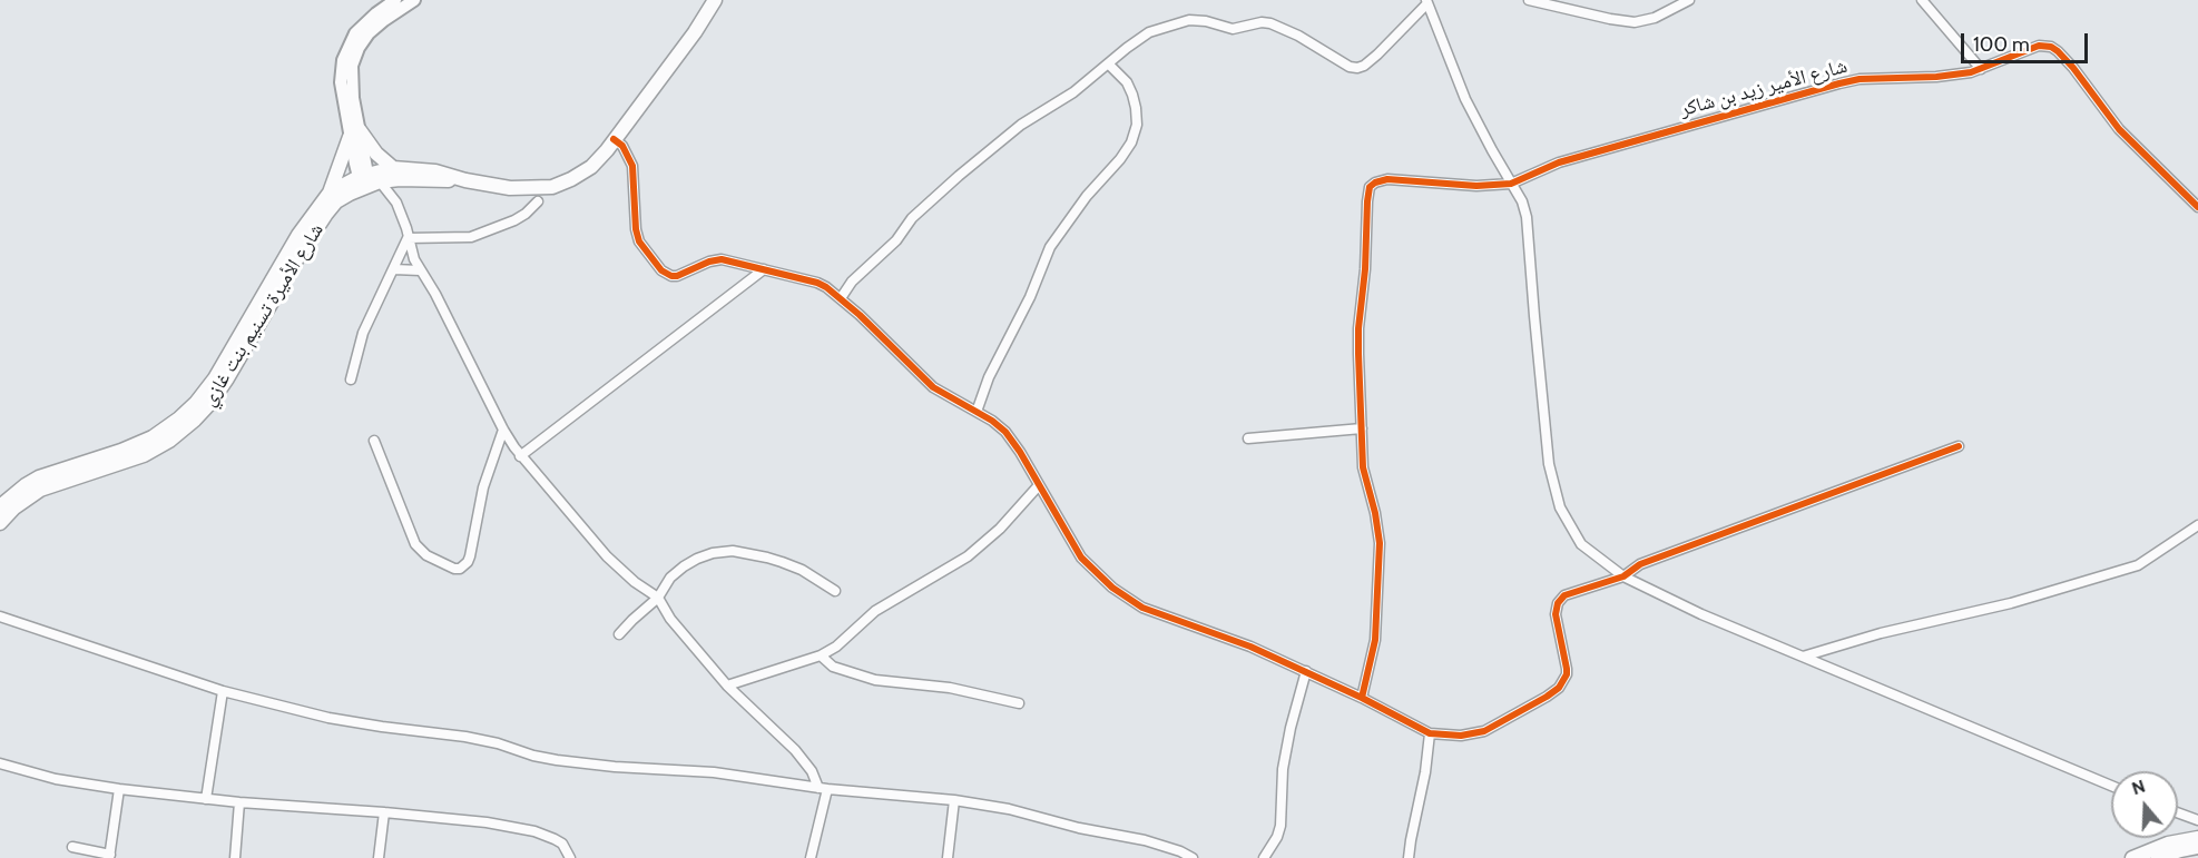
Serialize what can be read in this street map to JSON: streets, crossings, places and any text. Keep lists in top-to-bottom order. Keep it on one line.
{"streets":{"main road":["شارع الأميرة تسنيم بنت غازي"],"street":["شارع الأمير زيد بن شاكر"]},"scale_bar":"100 m","north":"top"}
